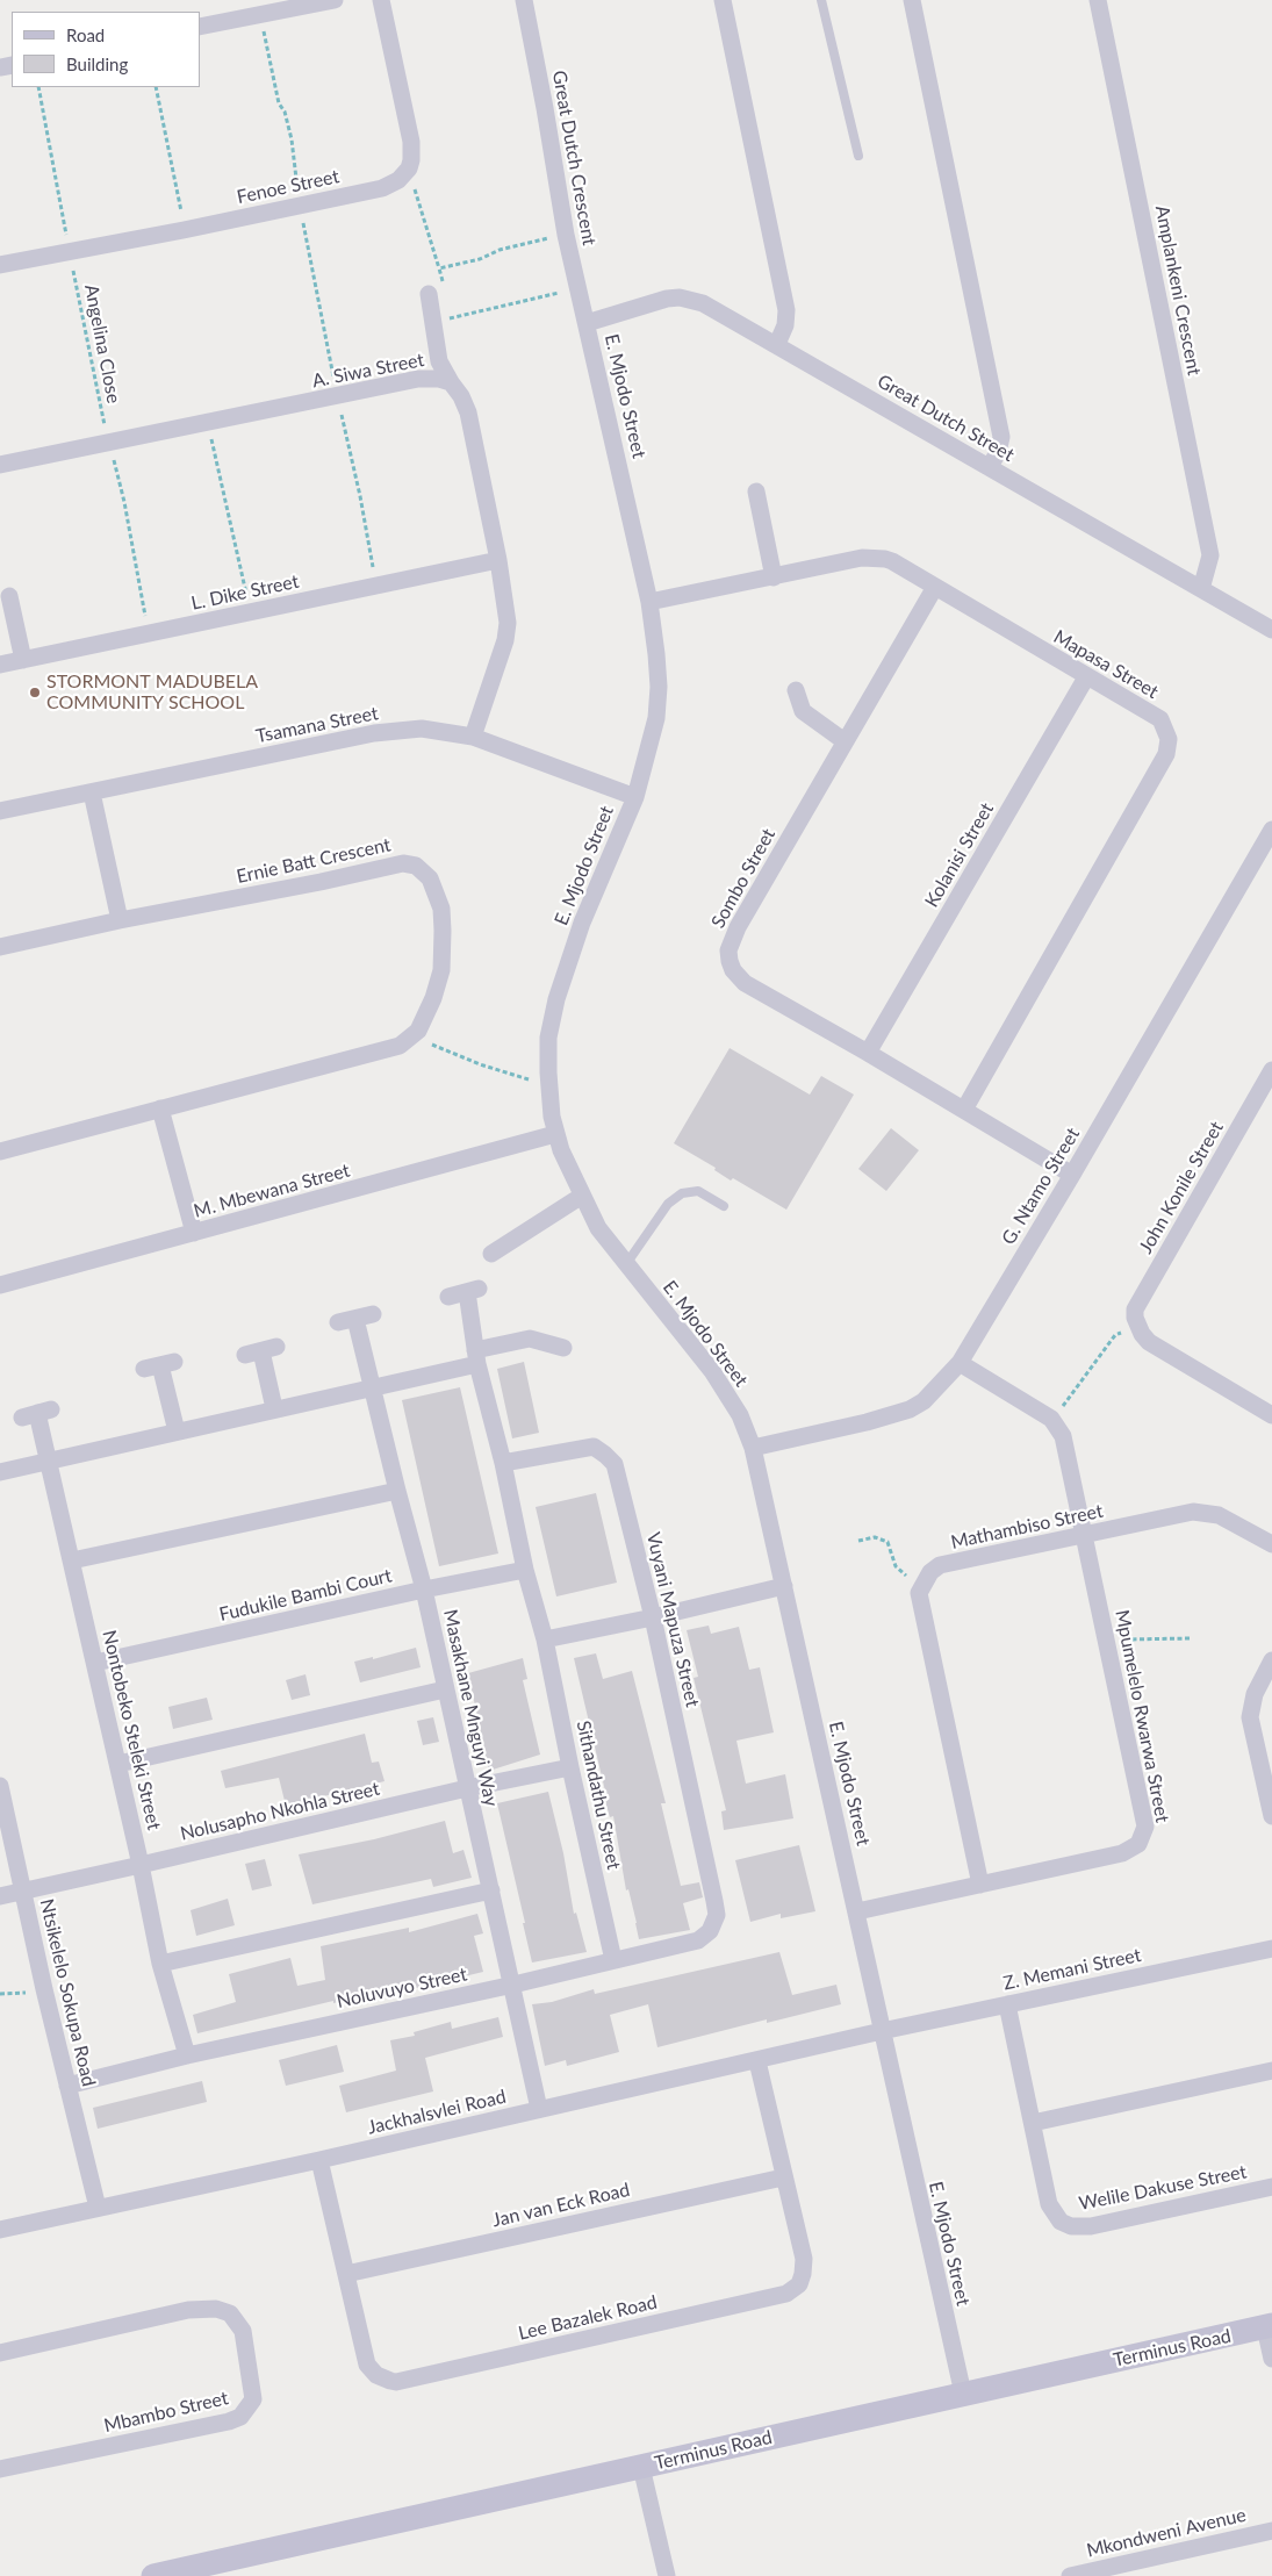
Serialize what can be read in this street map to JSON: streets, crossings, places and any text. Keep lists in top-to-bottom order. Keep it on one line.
{"streets":{"street":["Great Dutch Crescent","Fenoe Street","Amplankeni Crescent","A. Siwa Street","E. Mjodo Street","Great Dutch Street","L. Dike Street","Mapasa Street","Tsamana Street","Kolanisi Street","Ernie Batt Crescent","Sombo Street","G. Ntamo Street","John Konile Street","M. Mbewana Street","Mathambiso Street","Fudukile Bambi Court","Vuyani Mapuza Street","Masakhane Mnguyi Way","Mpumelelo Rwarwa Street","Nontobeko Steleki Street","Sithandathu Street","Nolusapho Nkohla Street","Z. Memani Street","Noluvuyo Street","Ntsikelelo Sokupa Road","Jackhalsvlei Road","Welile Dakuse Street","Jan van Eck Road","Lee Bazalek Road","Terminus Road","Mbambo Street","Mkondweni Avenue"],"path":["Angelina Close"]},"crossings":[["Great Dutch Crescent","E. Mjodo Street"],["Great Dutch Crescent","Great Dutch Street"],["Fenoe Street","Angelina Close"],["Amplankeni Crescent","Great Dutch Street"],["Angelina Close","A. Siwa Street"],["Angelina Close","L. Dike Street"],["A. Siwa Street","L. Dike Street"],["A. Siwa Street","Tsamana Street"],["E. Mjodo Street","Great Dutch Street"],["E. Mjodo Street","Mapasa Street"],["E. Mjodo Street","Tsamana Street"],["E. Mjodo Street","G. Ntamo Street"],["E. Mjodo Street","M. Mbewana Street"],["E. Mjodo Street","Mpumelelo Rwarwa Street"],["E. Mjodo Street","Z. Memani Street"],["E. Mjodo Street","Jackhalsvlei Road"],["E. Mjodo Street","Terminus Road"],["Mapasa Street","Kolanisi Street"],["Mapasa Street","Sombo Street"],["Kolanisi Street","Sombo Street"],["Sombo Street","G. Ntamo Street"],["G. Ntamo Street","Mpumelelo Rwarwa Street"],["Mathambiso Street","Mpumelelo Rwarwa Street"],["Fudukile Bambi Court","Masakhane Mnguyi Way"],["Fudukile Bambi Court","Nontobeko Steleki Street"],["Fudukile Bambi Court","Sithandathu Street"],["Vuyani Mapuza Street","Sithandathu Street"],["Vuyani Mapuza Street","Noluvuyo Street"],["Masakhane Mnguyi Way","Nolusapho Nkohla Street"],["Masakhane Mnguyi Way","Noluvuyo Street"],["Masakhane Mnguyi Way","Jackhalsvlei Road"],["Nontobeko Steleki Street","Nolusapho Nkohla Street"],["Nontobeko Steleki Street","Noluvuyo Street"],["Sithandathu Street","Nolusapho Nkohla Street"],["Sithandathu Street","Noluvuyo Street"],["Nolusapho Nkohla Street","Ntsikelelo Sokupa Road"],["Z. Memani Street","Jackhalsvlei Road"],["Z. Memani Street","Welile Dakuse Street"],["Noluvuyo Street","Ntsikelelo Sokupa Road"],["Ntsikelelo Sokupa Road","Jackhalsvlei Road"],["Jackhalsvlei Road","Lee Bazalek Road"],["Jan van Eck Road","Lee Bazalek Road"]],"places":["STORMONT MADUBELA COMMUNITY SCHOOL"],"legend":["Road","Building"]}
